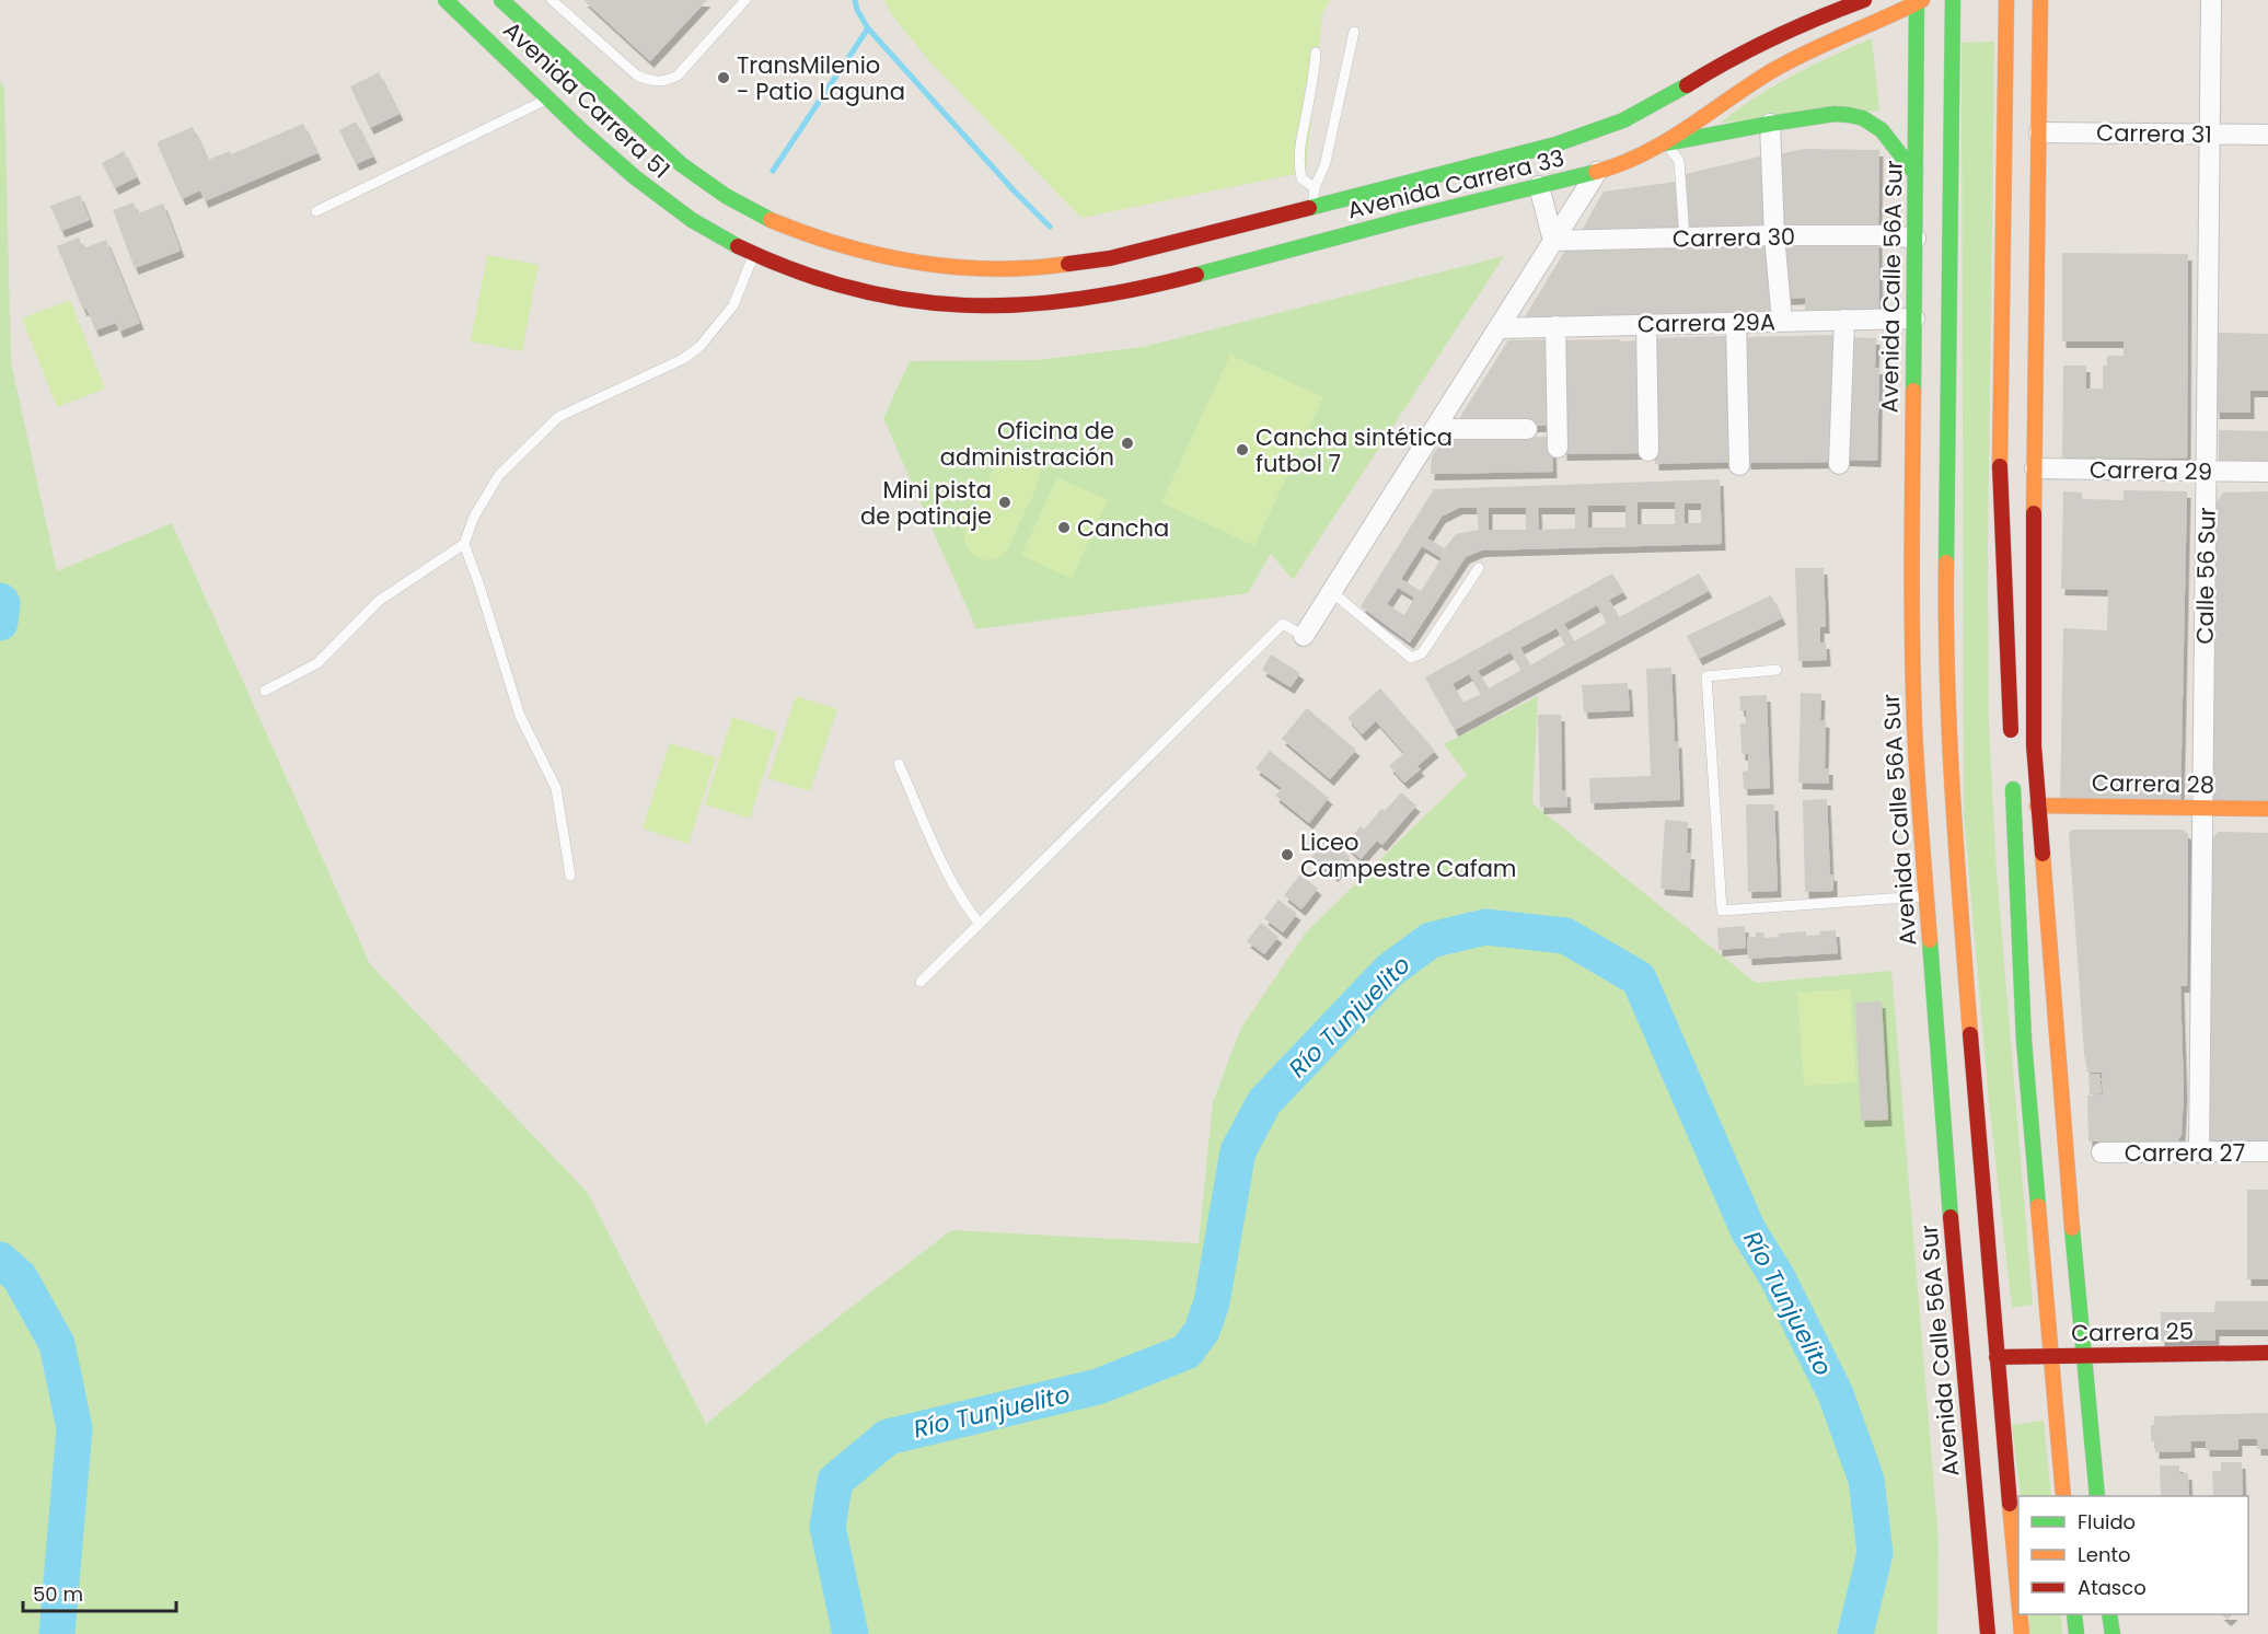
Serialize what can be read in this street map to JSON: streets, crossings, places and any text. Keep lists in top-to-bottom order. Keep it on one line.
{"streets":{"main road":["Avenida Carrera 51","Avenida Carrera 33","Avenida Calle 56A Sur","Carrera 28","Carrera 25"],"street":["Carrera 31","Carrera 30","Carrera 29A","Carrera 29","Calle 56 Sur","Carrera 27"]},"crossings":[["Avenida Carrera 51","Avenida Carrera 33"],["Carrera 31","Calle 56 Sur"],["Avenida Carrera 33","Avenida Calle 56A Sur"],["Carrera 30","Avenida Calle 56A Sur"],["Avenida Calle 56A Sur","Carrera 29A"],["Carrera 29","Calle 56 Sur"],["Calle 56 Sur","Carrera 28"],["Calle 56 Sur","Carrera 27"]],"water":["Río Tunjuelito"],"places":["TransMilenio - Patio Laguna","Oficina de administración","Cancha sintética futbol 7","Mini pista de patinaje","Cancha","Liceo Campestre Cafam"],"legend":["Fluido","Lento","Atasco"],"scale_bar":"50 m"}
